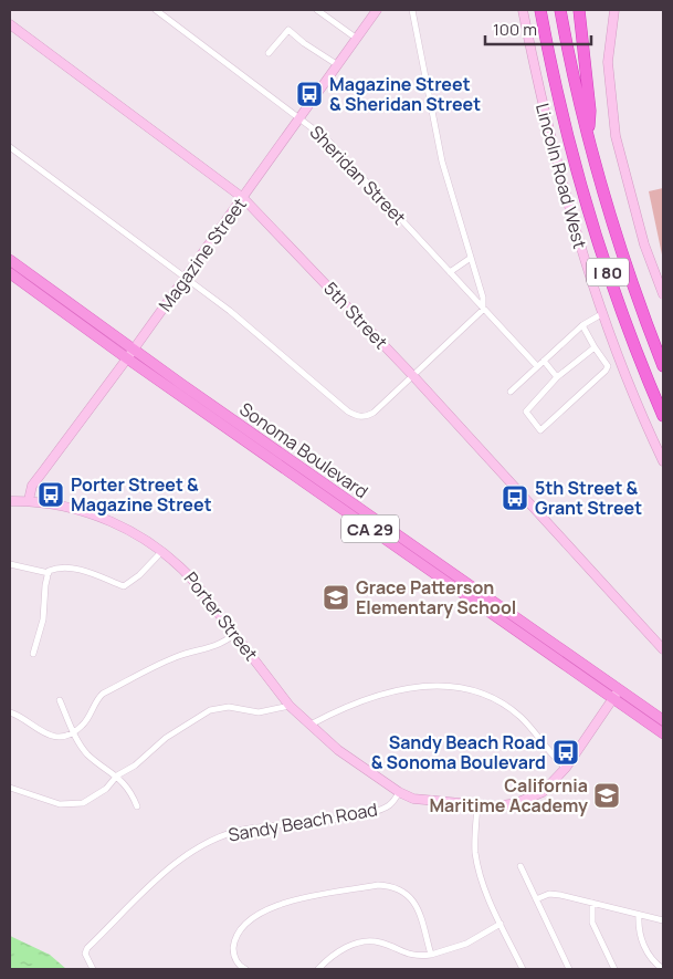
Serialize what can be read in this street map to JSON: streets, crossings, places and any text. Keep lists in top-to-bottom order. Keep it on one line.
{"streets":{"highway":["I 80"],"main road":["Sonoma Boulevard","CA 29"],"street":["Sheridan Street","Lincoln Road West","Magazine Street","5th Street","Porter Street","Sandy Beach Road"]},"crossings":[["Sheridan Street","Magazine Street"],["Magazine Street","5th Street"],["Magazine Street","Sonoma Boulevard"],["Magazine Street","Porter Street"],["Sonoma Boulevard","Sandy Beach Road"],["Porter Street","Sandy Beach Road"]],"places":{"bus stop":["Magazine Street & Sheridan Street","Porter Street & Magazine Street","5th Street & Grant Street","Sandy Beach Road & Sonoma Boulevard"],"school or university":["Grace Patterson Elementary School","California Maritime Academy"]},"scale_bar":"100 m"}
